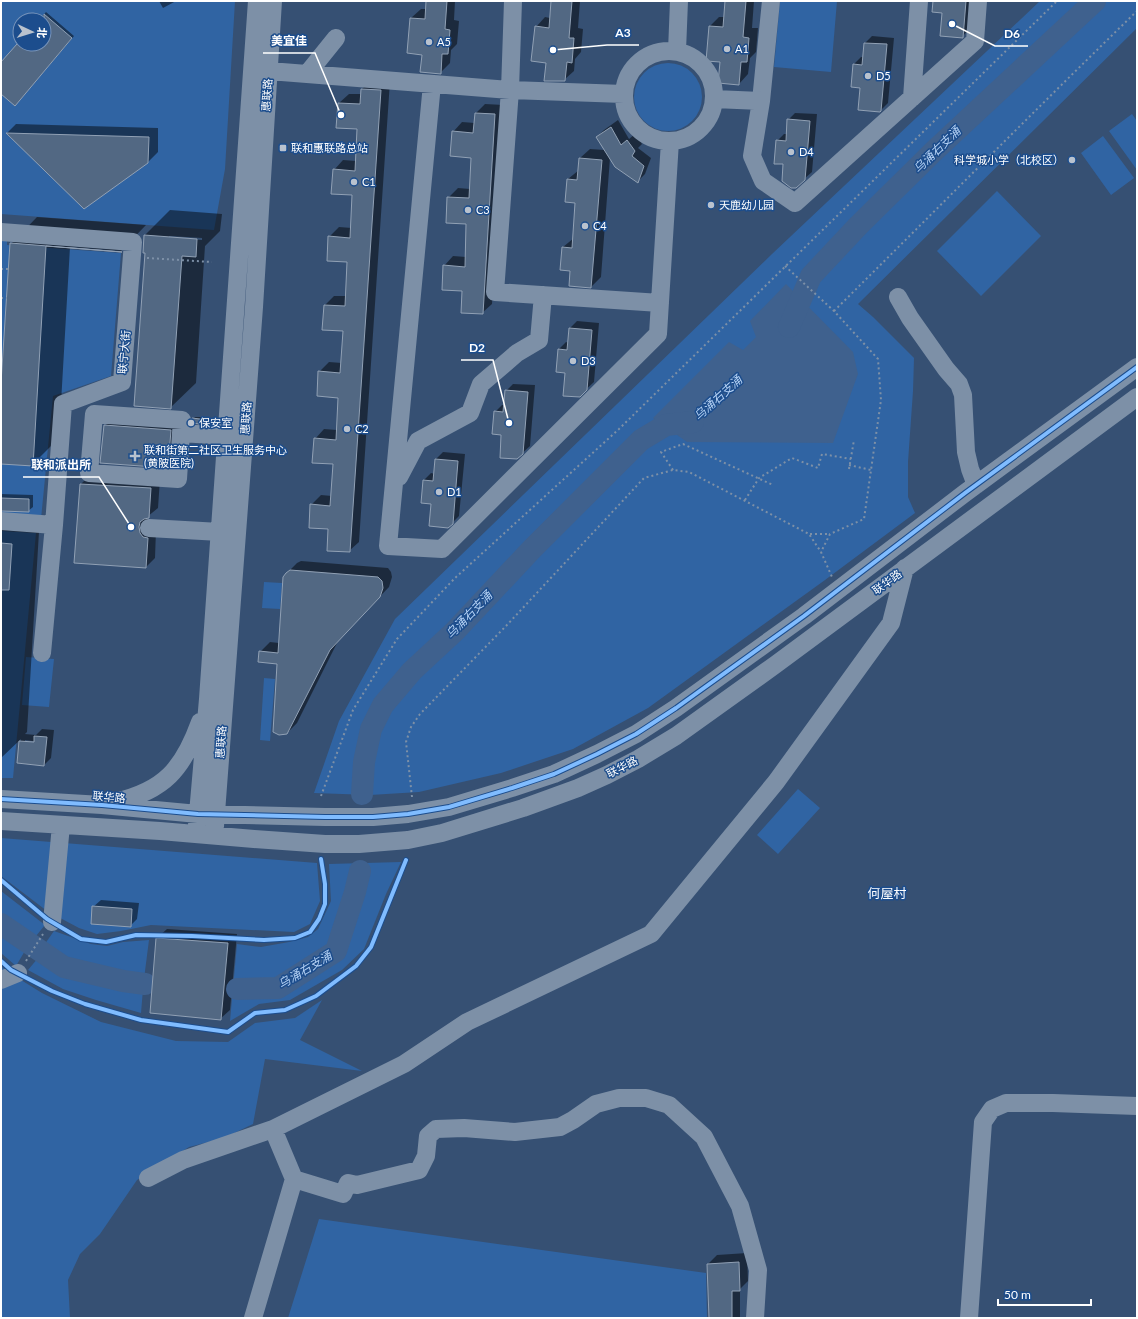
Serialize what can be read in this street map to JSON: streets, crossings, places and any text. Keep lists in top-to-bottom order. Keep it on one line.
{"streets":{"street":["惠联路","联宁大街","联华路"]},"crossings":[["惠联路","联华路"]],"districts":["何屋村"],"water":["乌涌右支涌"],"places":{"other":["D6","A5","A1","A3","D5","美宜佳","D4","科学城小学（北校区）","C1","天鹿幼儿园","C3","C4","D3","保安室","D2","C2","D1","联和派出所"],"transit":["联和惠联路总站"],"health":["联和街第二社区卫生服务中心 (黄陂医院)"]},"scale_bar":"50 m","north":"right"}
